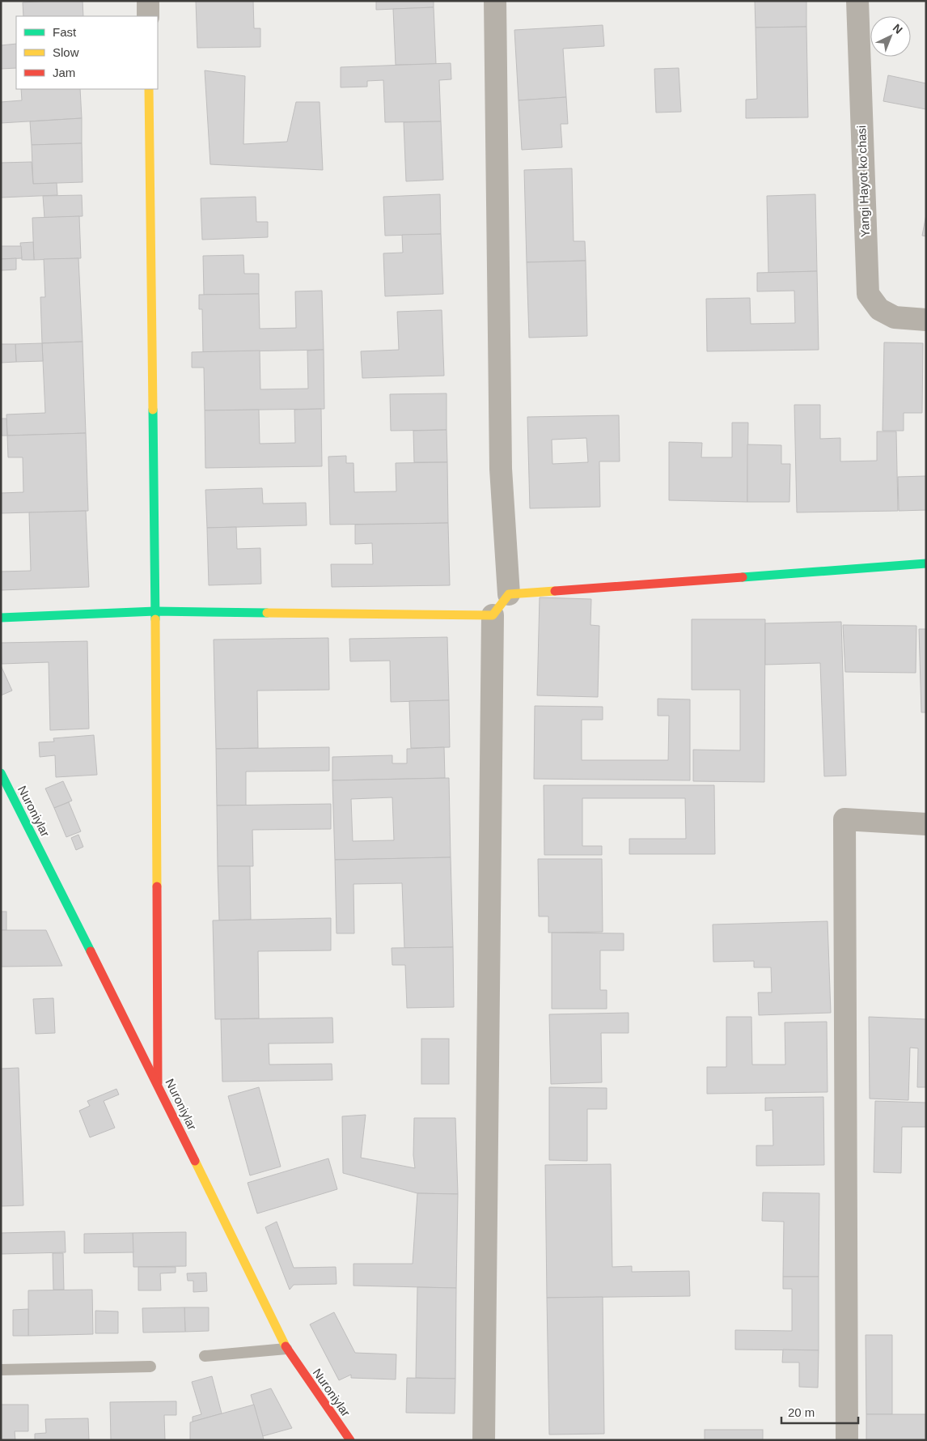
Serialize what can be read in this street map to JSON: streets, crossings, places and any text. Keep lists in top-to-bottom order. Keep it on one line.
{"streets":{"street":["Yangi Hayot ko'chasi","Nuroniylar"]},"legend":["Fast","Slow","Jam"],"scale_bar":"20 m","north":"top right"}
